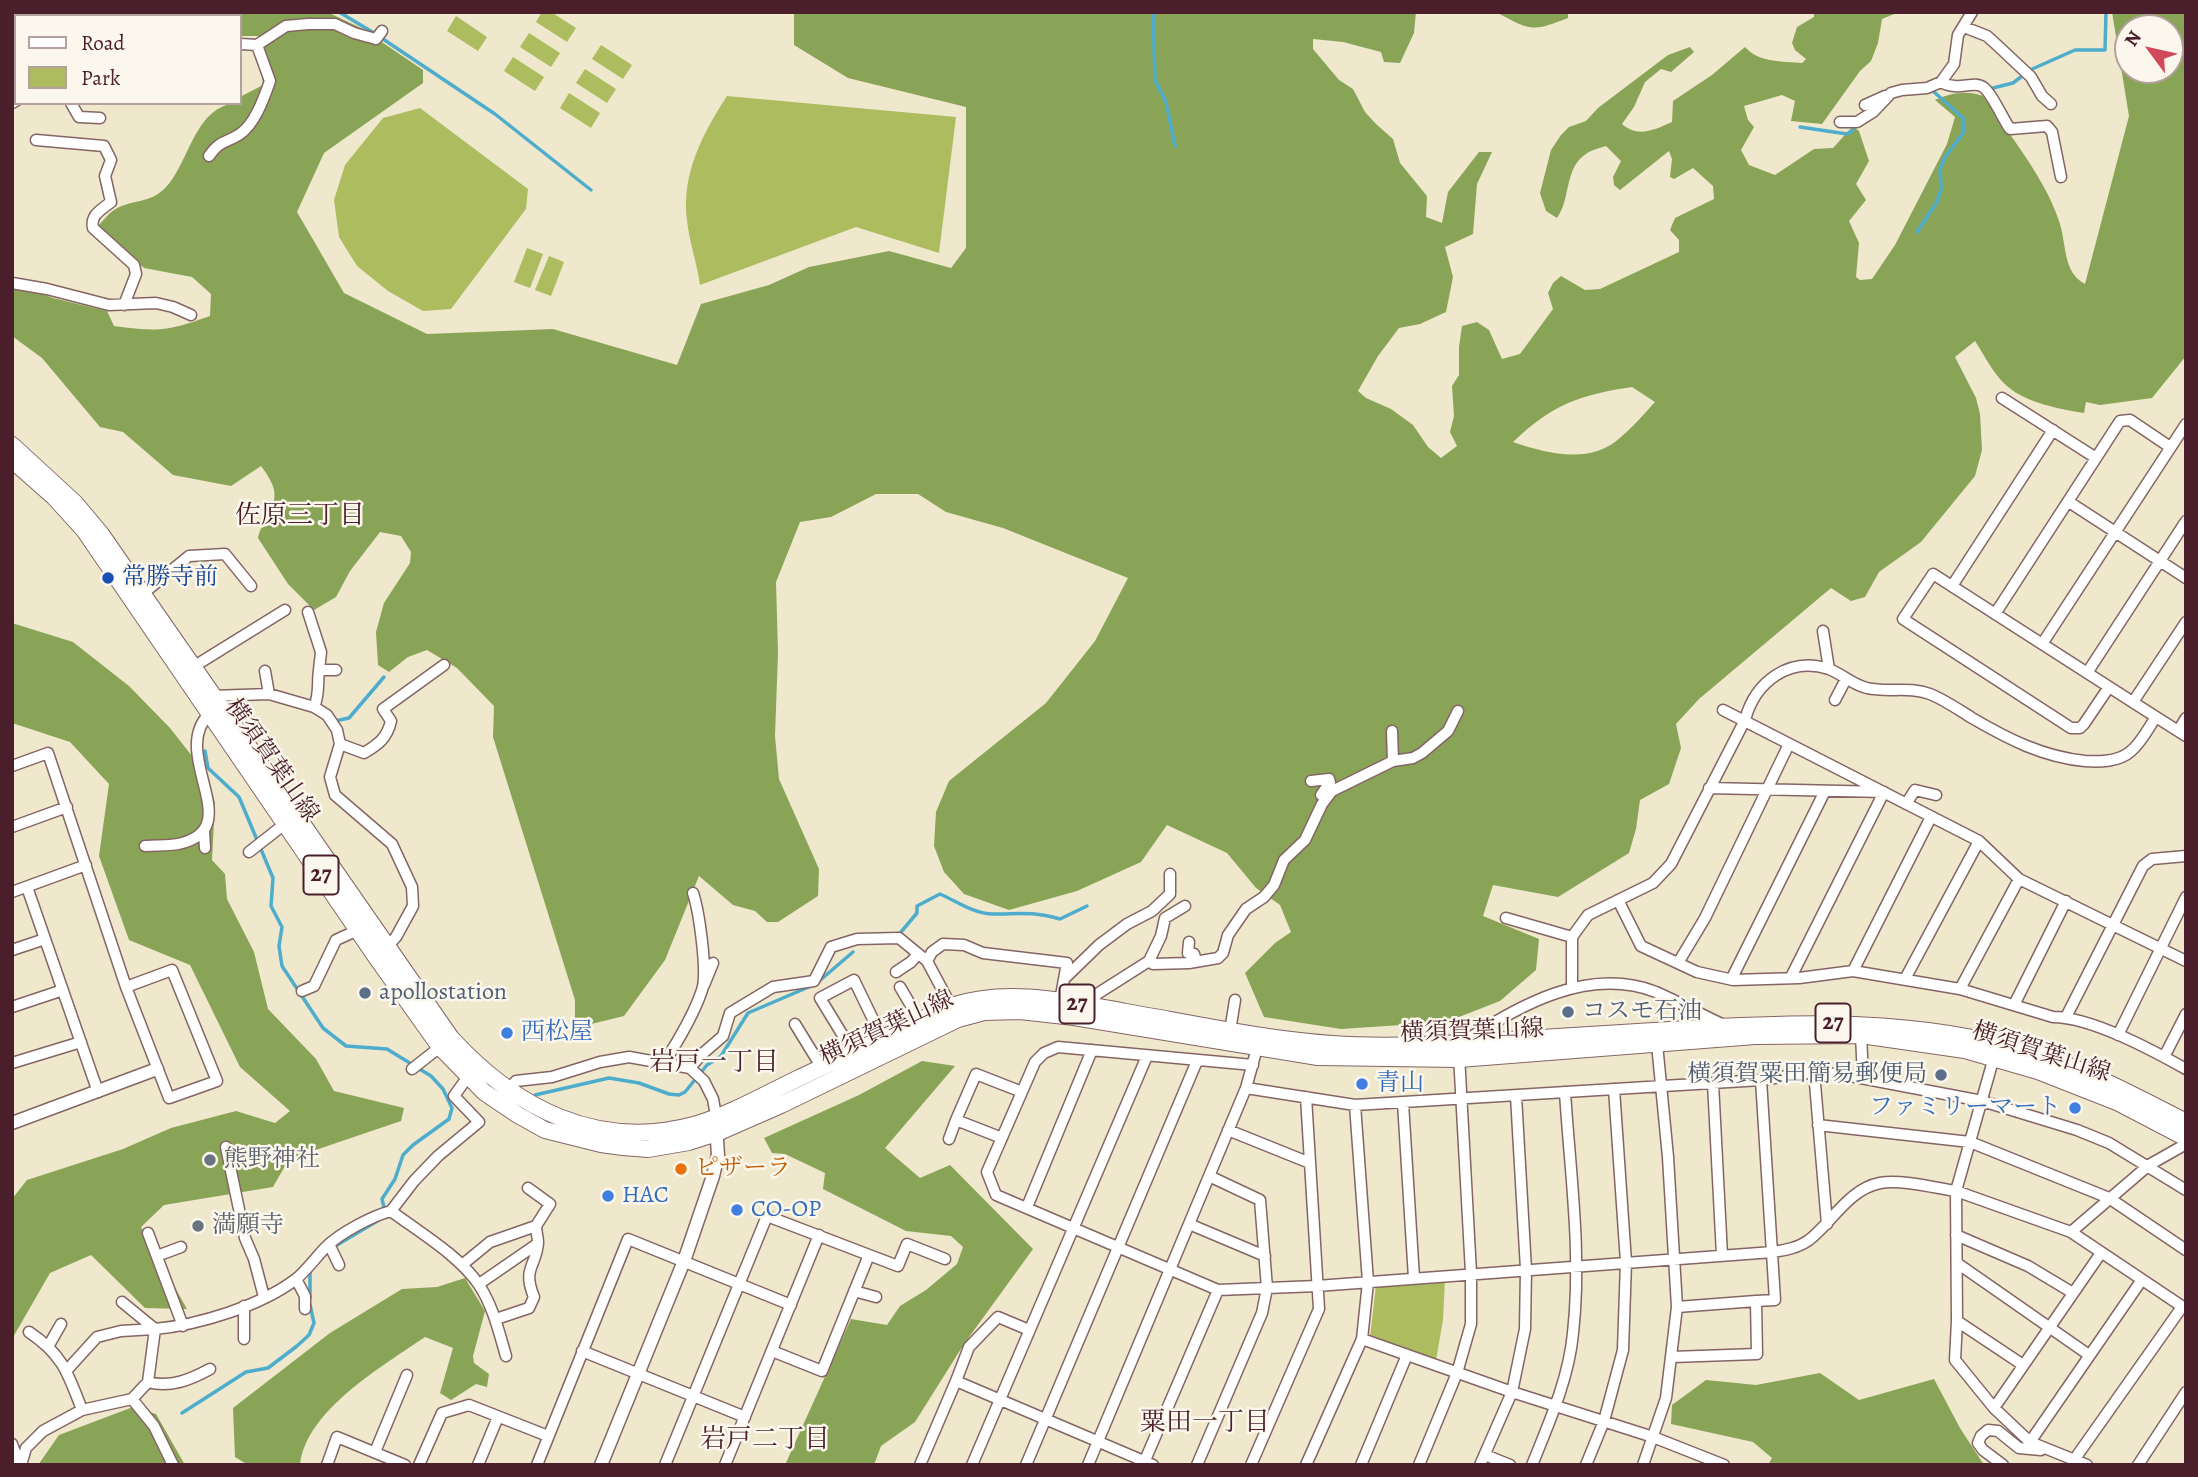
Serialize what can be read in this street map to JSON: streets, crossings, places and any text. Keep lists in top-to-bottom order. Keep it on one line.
{"streets":{"main road":["横須賀葉山線","27"]},"districts":["佐原三丁目","岩戸一丁目","粟田一丁目","岩戸二丁目"],"places":["常勝寺前","apollostation","コスモ石油","西松屋","横須賀粟田簡易郵便局","青山","ファミリーマート","熊野神社","ピザーラ","HAC","CO-OP","満願寺"],"legend":["Road","Park"],"north":"top left"}
